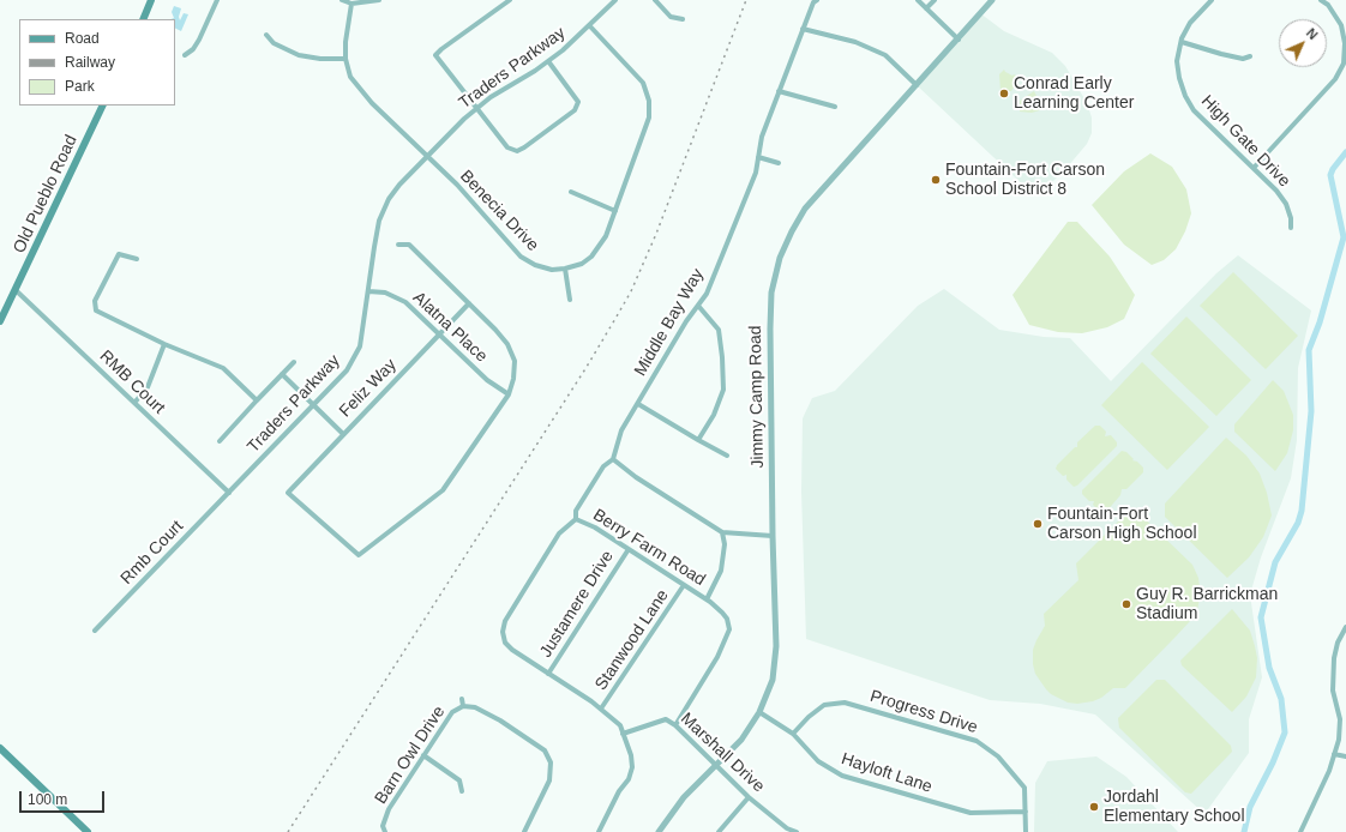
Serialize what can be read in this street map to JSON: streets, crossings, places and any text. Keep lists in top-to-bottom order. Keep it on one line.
{"streets":{"main road":["Old Pueblo Road"],"street":["Traders Parkway","High Gate Drive","Benecia Drive","Middle Bay Way","Alatna Place","RMB Court","Feliz Way","Jimmy Camp Road","Berry Farm Road","Rmb Court","Justamere Drive","Stanwood Lane","Progress Drive","Marshall Drive","Barn Owl Drive","Hayloft Lane"]},"crossings":[["Traders Parkway","Benecia Drive"],["Traders Parkway","Alatna Place"],["Traders Parkway","RMB Court"],["Traders Parkway","Rmb Court"],["Old Pueblo Road","RMB Court"],["Alatna Place","Feliz Way"],["RMB Court","Rmb Court"],["Jimmy Camp Road","Marshall Drive"],["Jimmy Camp Road","Hayloft Lane"],["Berry Farm Road","Justamere Drive"],["Berry Farm Road","Stanwood Lane"],["Berry Farm Road","Marshall Drive"],["Progress Drive","Hayloft Lane"]],"places":["Conrad Early Learning Center","Fountain-Fort Carson School District 8","Fountain-Fort Carson High School","Guy R. Barrickman Stadium","Jordahl Elementary School"],"legend":["Road","Railway","Park"],"scale_bar":"100 m","north":"top right"}
